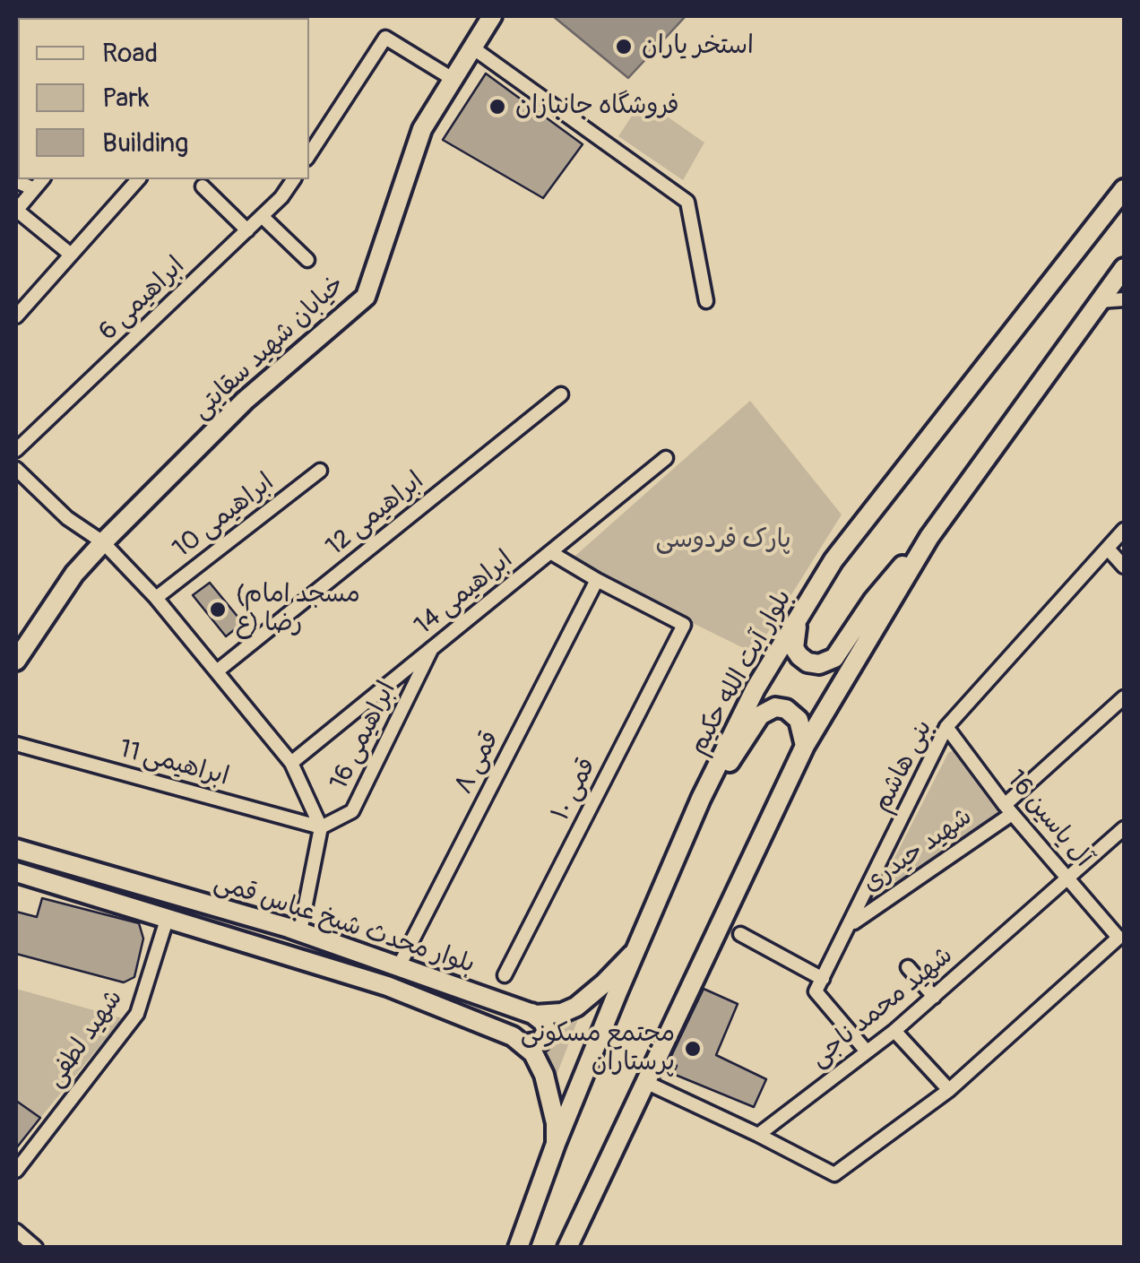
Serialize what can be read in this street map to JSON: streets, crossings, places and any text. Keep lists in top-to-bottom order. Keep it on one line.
{"streets":{"main road":["خیابان شهید سقایتی","بلوار آیت الله حکیم","بلوار محدث شیخ عباس قمی"],"street":["ابراهیمی 6","ابراهیمی 12","ابراهیمی 10","ابراهیمی 14","ابراهیمی 16","قمی ۸","ابراهیمی 11","بنی هاشم","قمی ۱۰","آل یاسین 16","شهید حیدری","شهید محمد ناجی","شهید لطفی"]},"crossings":[["ابراهیمی 14","ابراهیمی 16"],["بلوار آیت الله حکیم","بلوار محدث شیخ عباس قمی"],["ابراهیمی 16","ابراهیمی 11"],["قمی ۸","قمی ۱۰"],["قمی ۸","بلوار محدث شیخ عباس قمی"],["بنی هاشم","آل یاسین 16"],["بنی هاشم","شهید حیدری"],["آل یاسین 16","شهید حیدری"],["آل یاسین 16","شهید محمد ناجی"],["بلوار محدث شیخ عباس قمی","شهید لطفی"]],"parks":["پارک فردوسی"],"places":["استخر یاران","فروشگاه جانبازان","(مسجد امام رضا (ع","مجتمع مسکونی پرستاران"],"legend":["Road","Park","Building"]}
